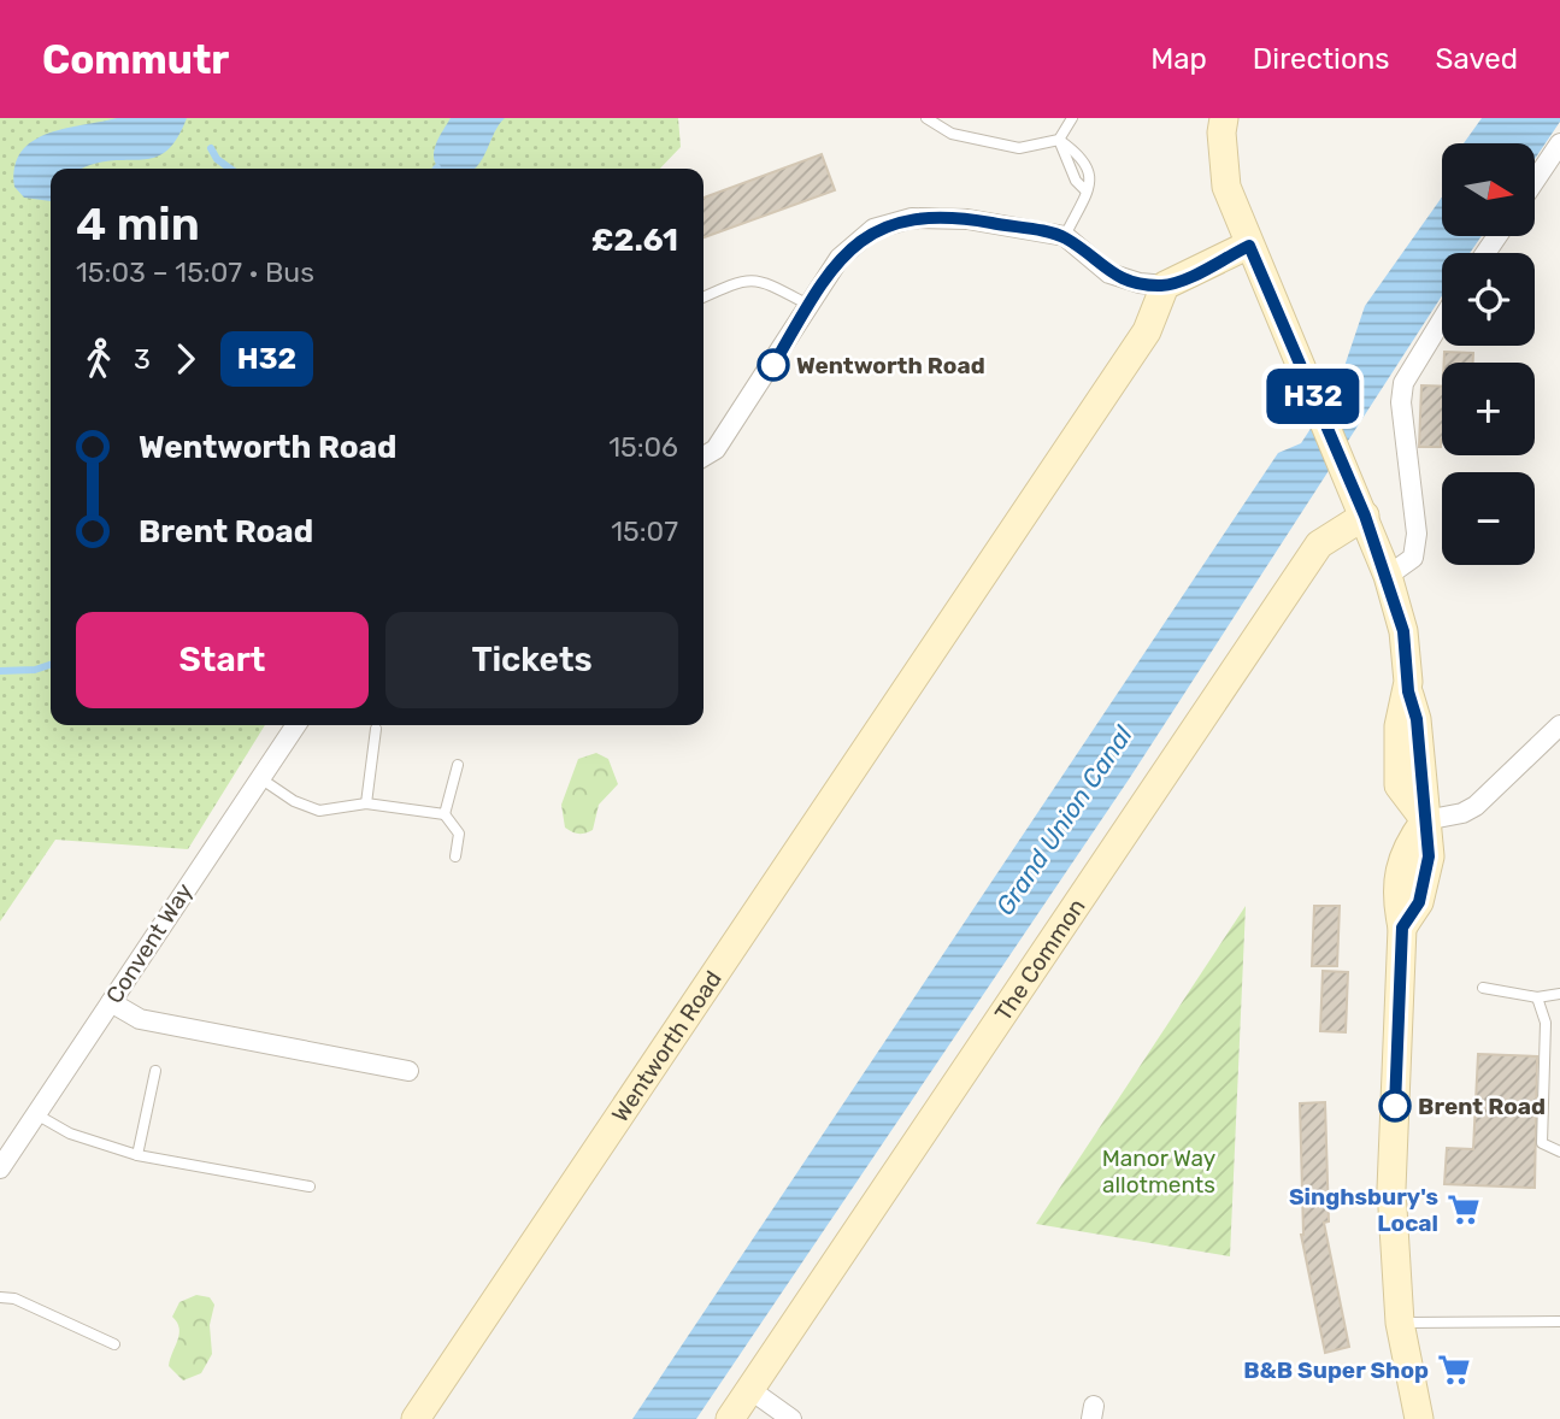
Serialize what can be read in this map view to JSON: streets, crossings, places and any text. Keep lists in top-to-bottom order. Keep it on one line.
{"streets":{"street":["Convent Way","The Common","Wentworth Road"]},"water":["Grand Union Canal"],"parks":["Manor Way allotments"],"places":{"other":["Wentworth Road","Brent Road"],"supermarket":["Singhsbury's Local","B&B Super Shop"]},"lines":["bus line H32"],"north":"right","page":{"header":"Commutr","nav":["Map","Directions","Saved"],"on_map":"H32","map_buttons":["+","−"],"heading":["4 min","15:03 – 15:07 · Bus","£2.61"],"legs":["3","H32"],"list":[{"name":"Wentworth Road","value":"15:06"},{"name":"Brent Road","value":"15:07"}],"buttons":["Start","Tickets"]}}
